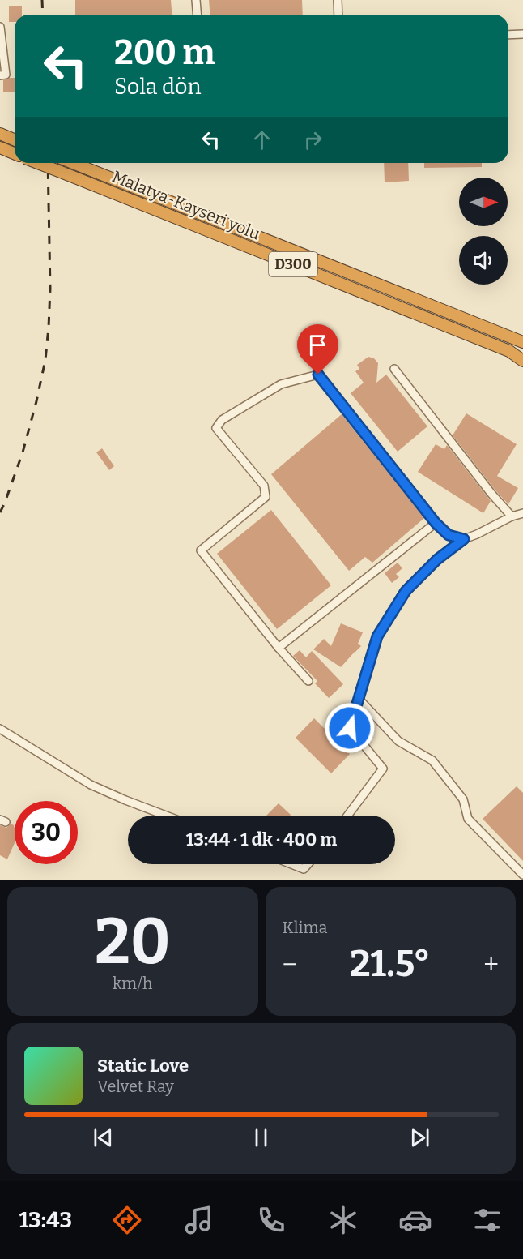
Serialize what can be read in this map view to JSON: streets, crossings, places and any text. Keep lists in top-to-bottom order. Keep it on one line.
{"streets":{"highway":["Malatya-Kayseri yolu","D300"]},"north":"right","page":{"turn":["200 m","Sola dön"],"limit":"30","trip":"13:44 · 1 dk · 400 m","tile":[["20","km/h"],"Klima"],"heat":["−","21.5°","+"],"song":["Static Love","Velvet Ray"],"tabs":"13:43"}}
